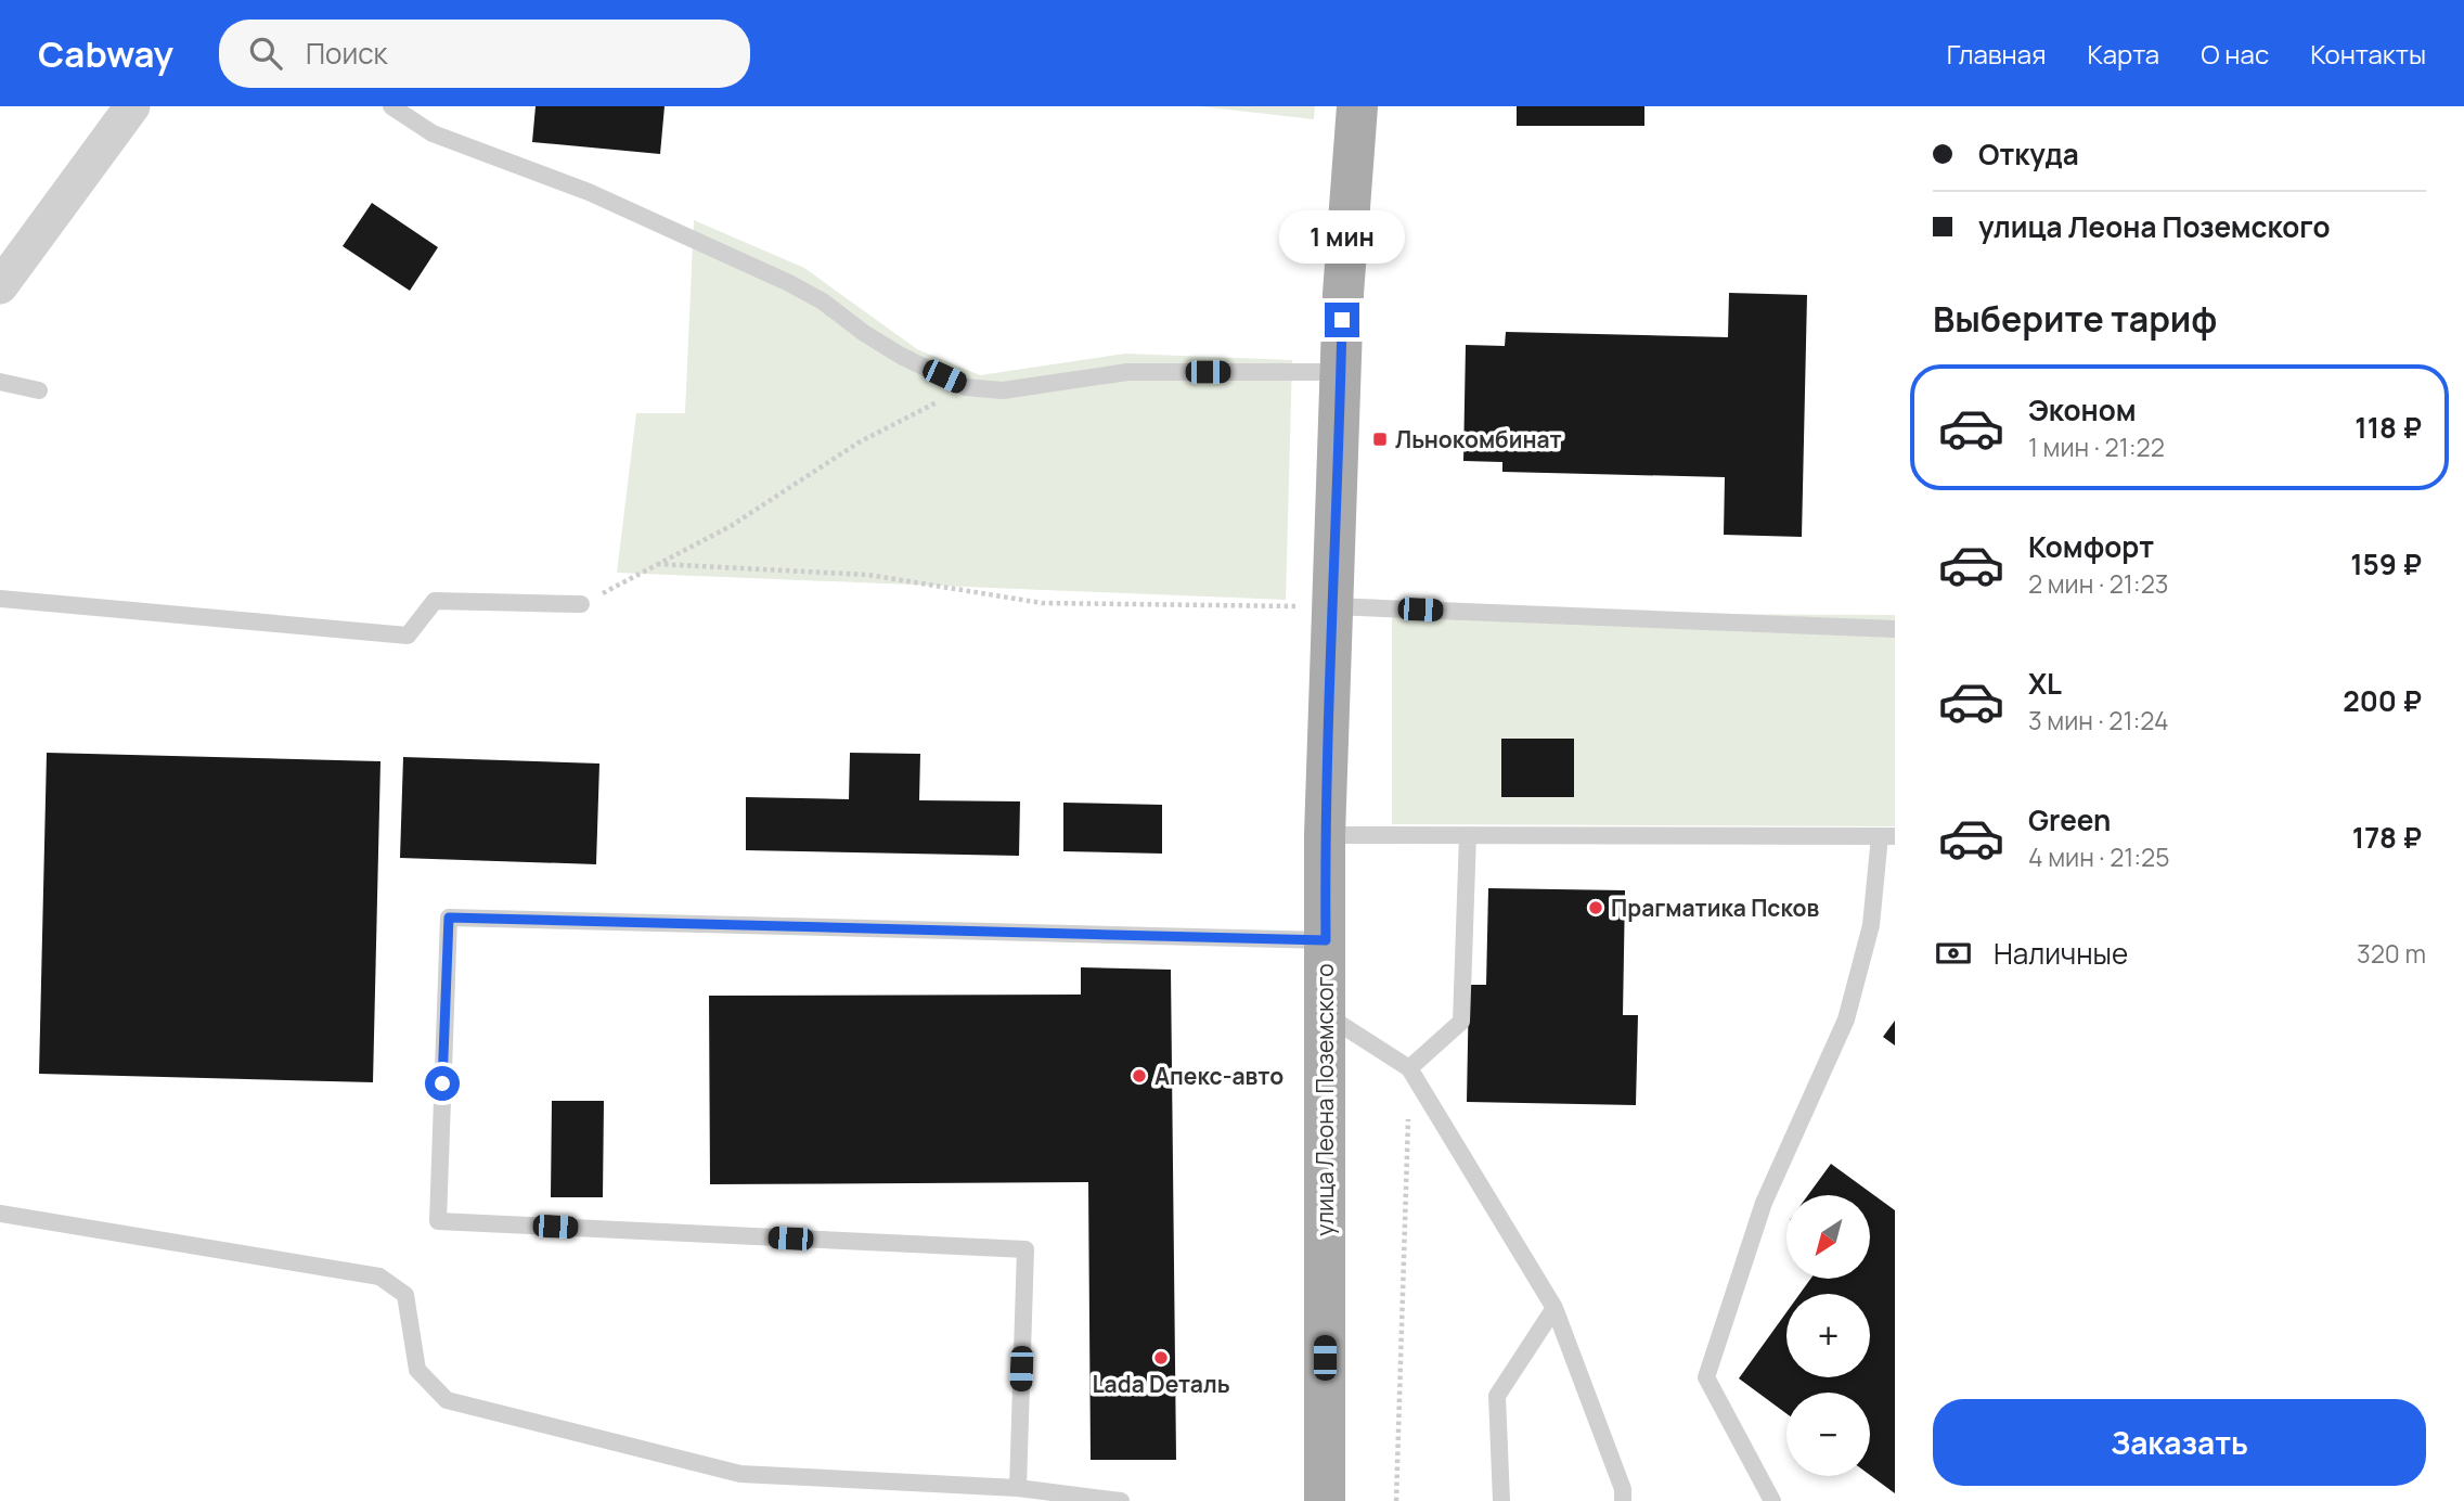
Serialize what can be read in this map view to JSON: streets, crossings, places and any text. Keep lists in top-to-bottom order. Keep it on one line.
{"streets":{"main road":["улица Леона Поземского"]},"places":{"transit":["Льнокомбинат"],"other":["Прагматика Псков","Апекс-авто","Lada Dеталь"]},"north":"bottom left","page":{"header":"Cabway","search":"Поиск","nav":["Главная","Карта","О нас","Контакты"],"banner":["Откуда","улица Леона Поземского"],"bubble":"1 мин","heading":"Выберите тариф","list":[{"name":"Эконом","note":"1 мин · 21:22","value":"118 ₽"},{"name":"Комфорт","note":"2 мин · 21:23","value":"159 ₽"},{"name":"XL","note":"3 мин · 21:24","value":"200 ₽"},{"name":"Green","note":"4 мин · 21:25","value":"178 ₽"}],"pay":["Наличные","320 m"],"map_buttons":["+","−"],"buttons":"Заказать"}}
